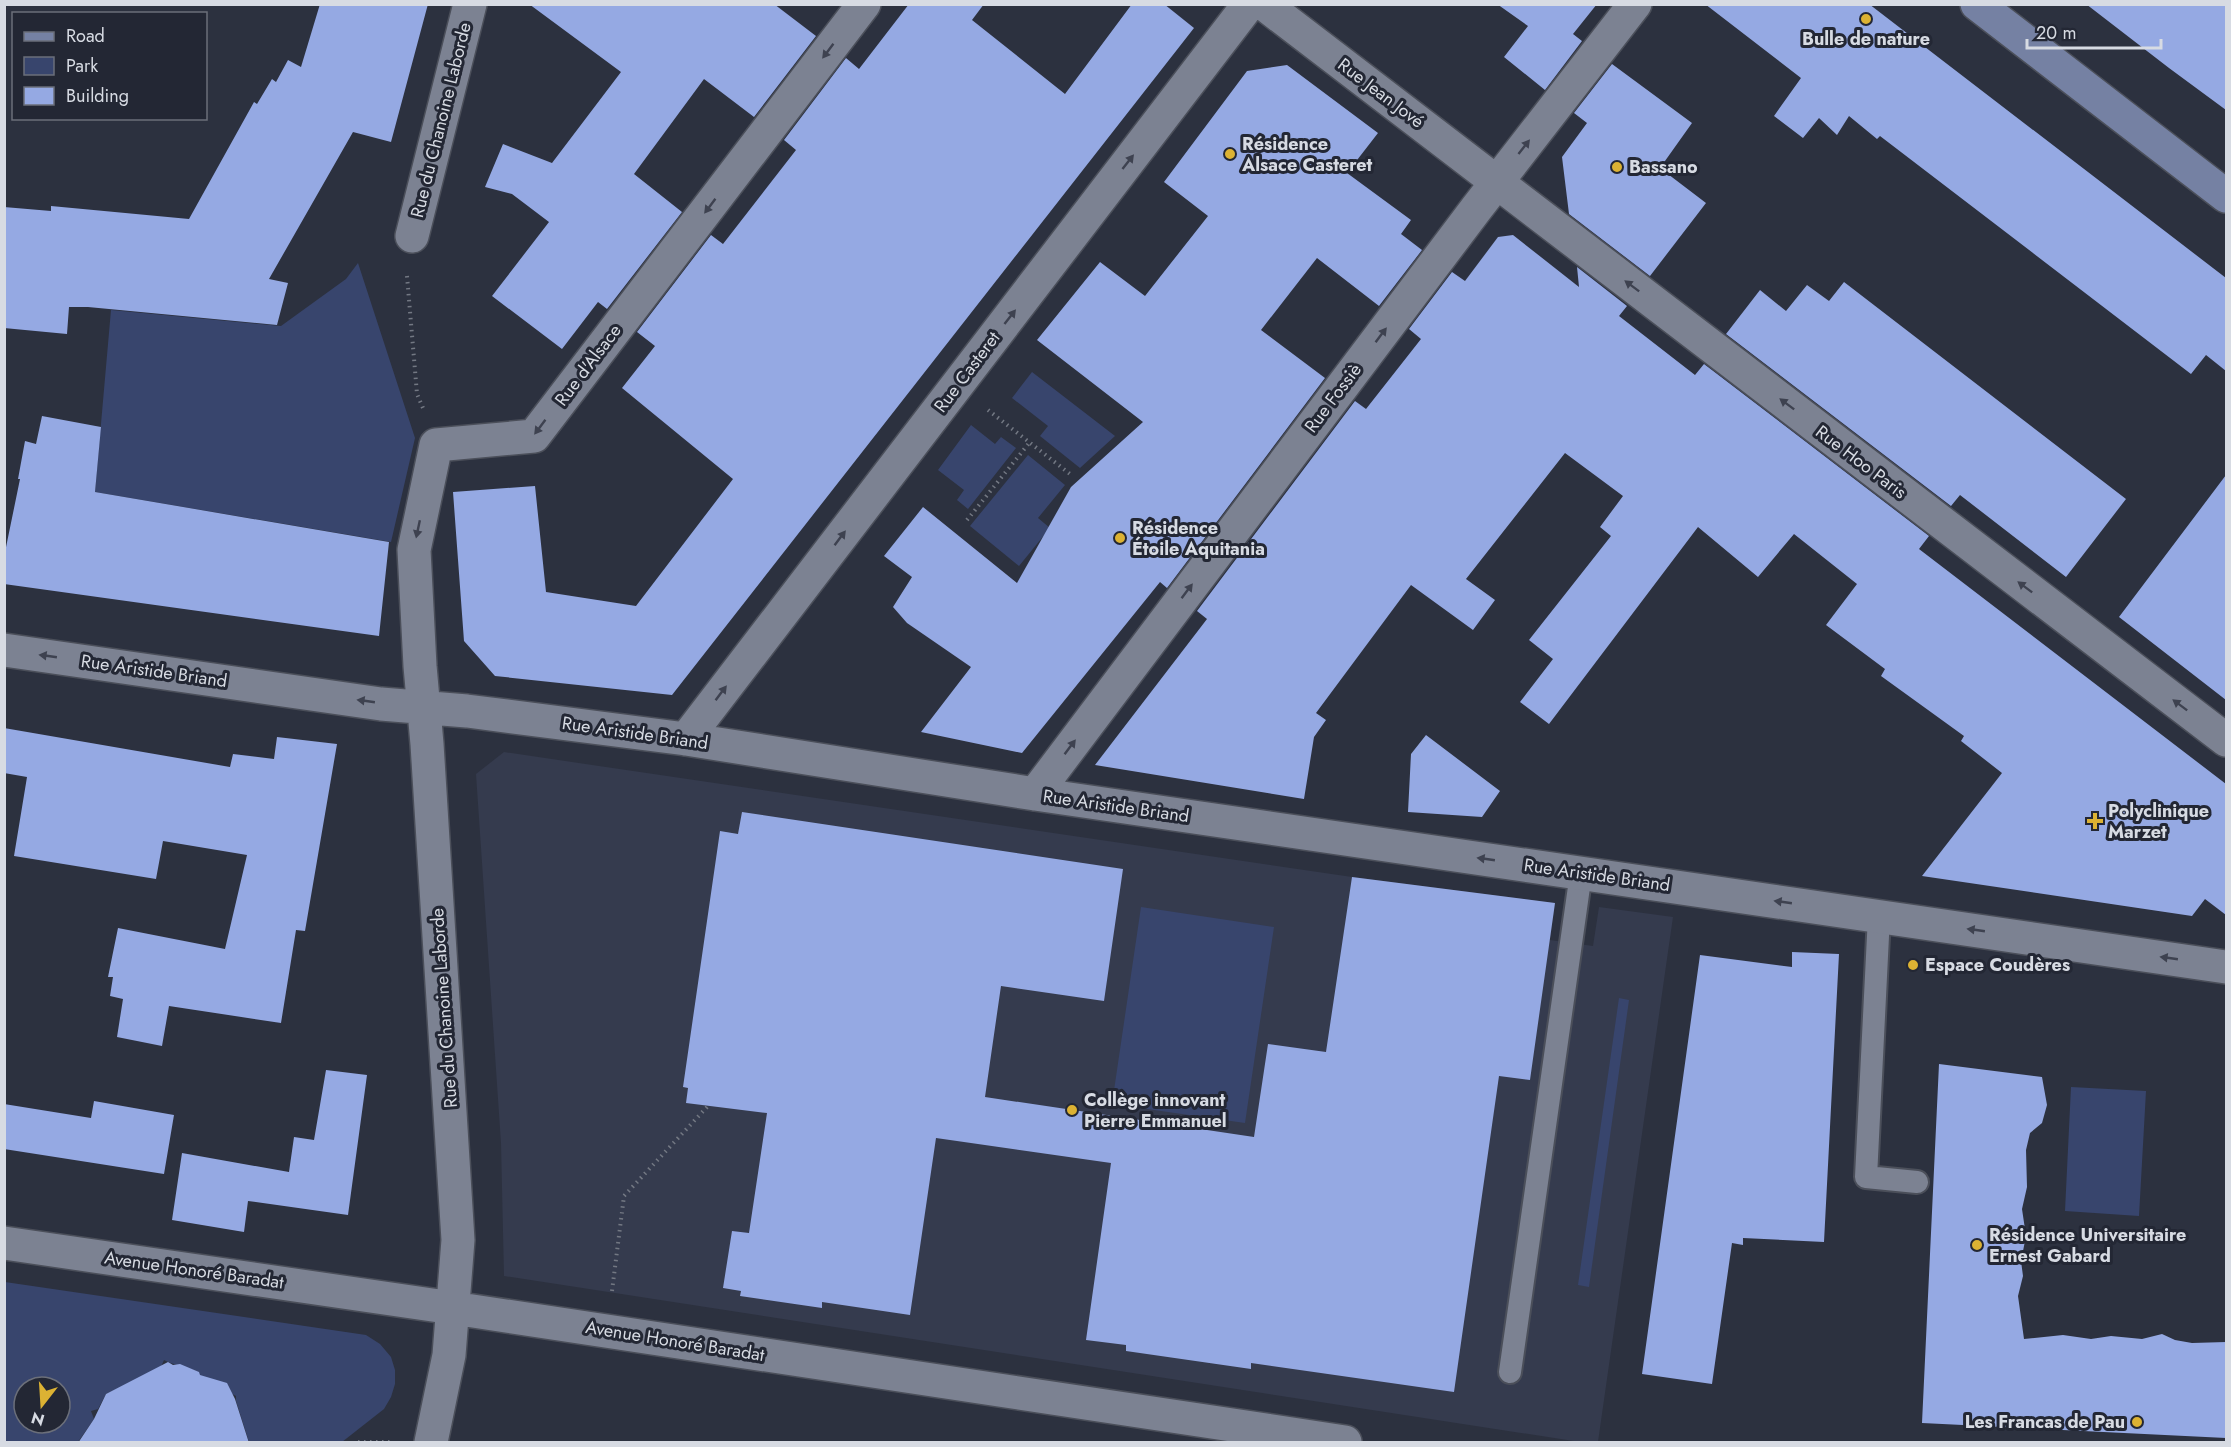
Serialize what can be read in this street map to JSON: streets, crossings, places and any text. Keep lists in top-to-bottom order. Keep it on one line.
{"streets":{"street":["Rue Jean Jové","Rue du Chanoine Laborde","Rue d'Alsace","Rue Casteret","Rue Fossiè","Rue Hoo Paris","Rue Aristide Briand","Avenue Honoré Baradat"]},"crossings":[["Rue Jean Jové","Rue Fossiè"],["Rue Jean Jové","Rue Hoo Paris"],["Rue du Chanoine Laborde","Rue Aristide Briand"],["Rue du Chanoine Laborde","Avenue Honoré Baradat"],["Rue Casteret","Rue Aristide Briand"],["Rue Fossiè","Rue Hoo Paris"],["Rue Fossiè","Rue Aristide Briand"]],"one_way":["Rue d'Alsace","Rue Casteret","Rue Fossiè","Rue Hoo Paris","Rue Aristide Briand"],"places":{"other":["Bulle de nature","Résidence Alsace Casteret","Bassano","Résidence Étoile Aquitania","Espace Coudères","Collège innovant Pierre Emmanuel","Résidence Universitaire Ernest Gabard","Les Francas de Pau"],"health":["Polyclinique Marzet"]},"legend":["Road","Park","Building"],"scale_bar":"20 m","north":"bottom"}
